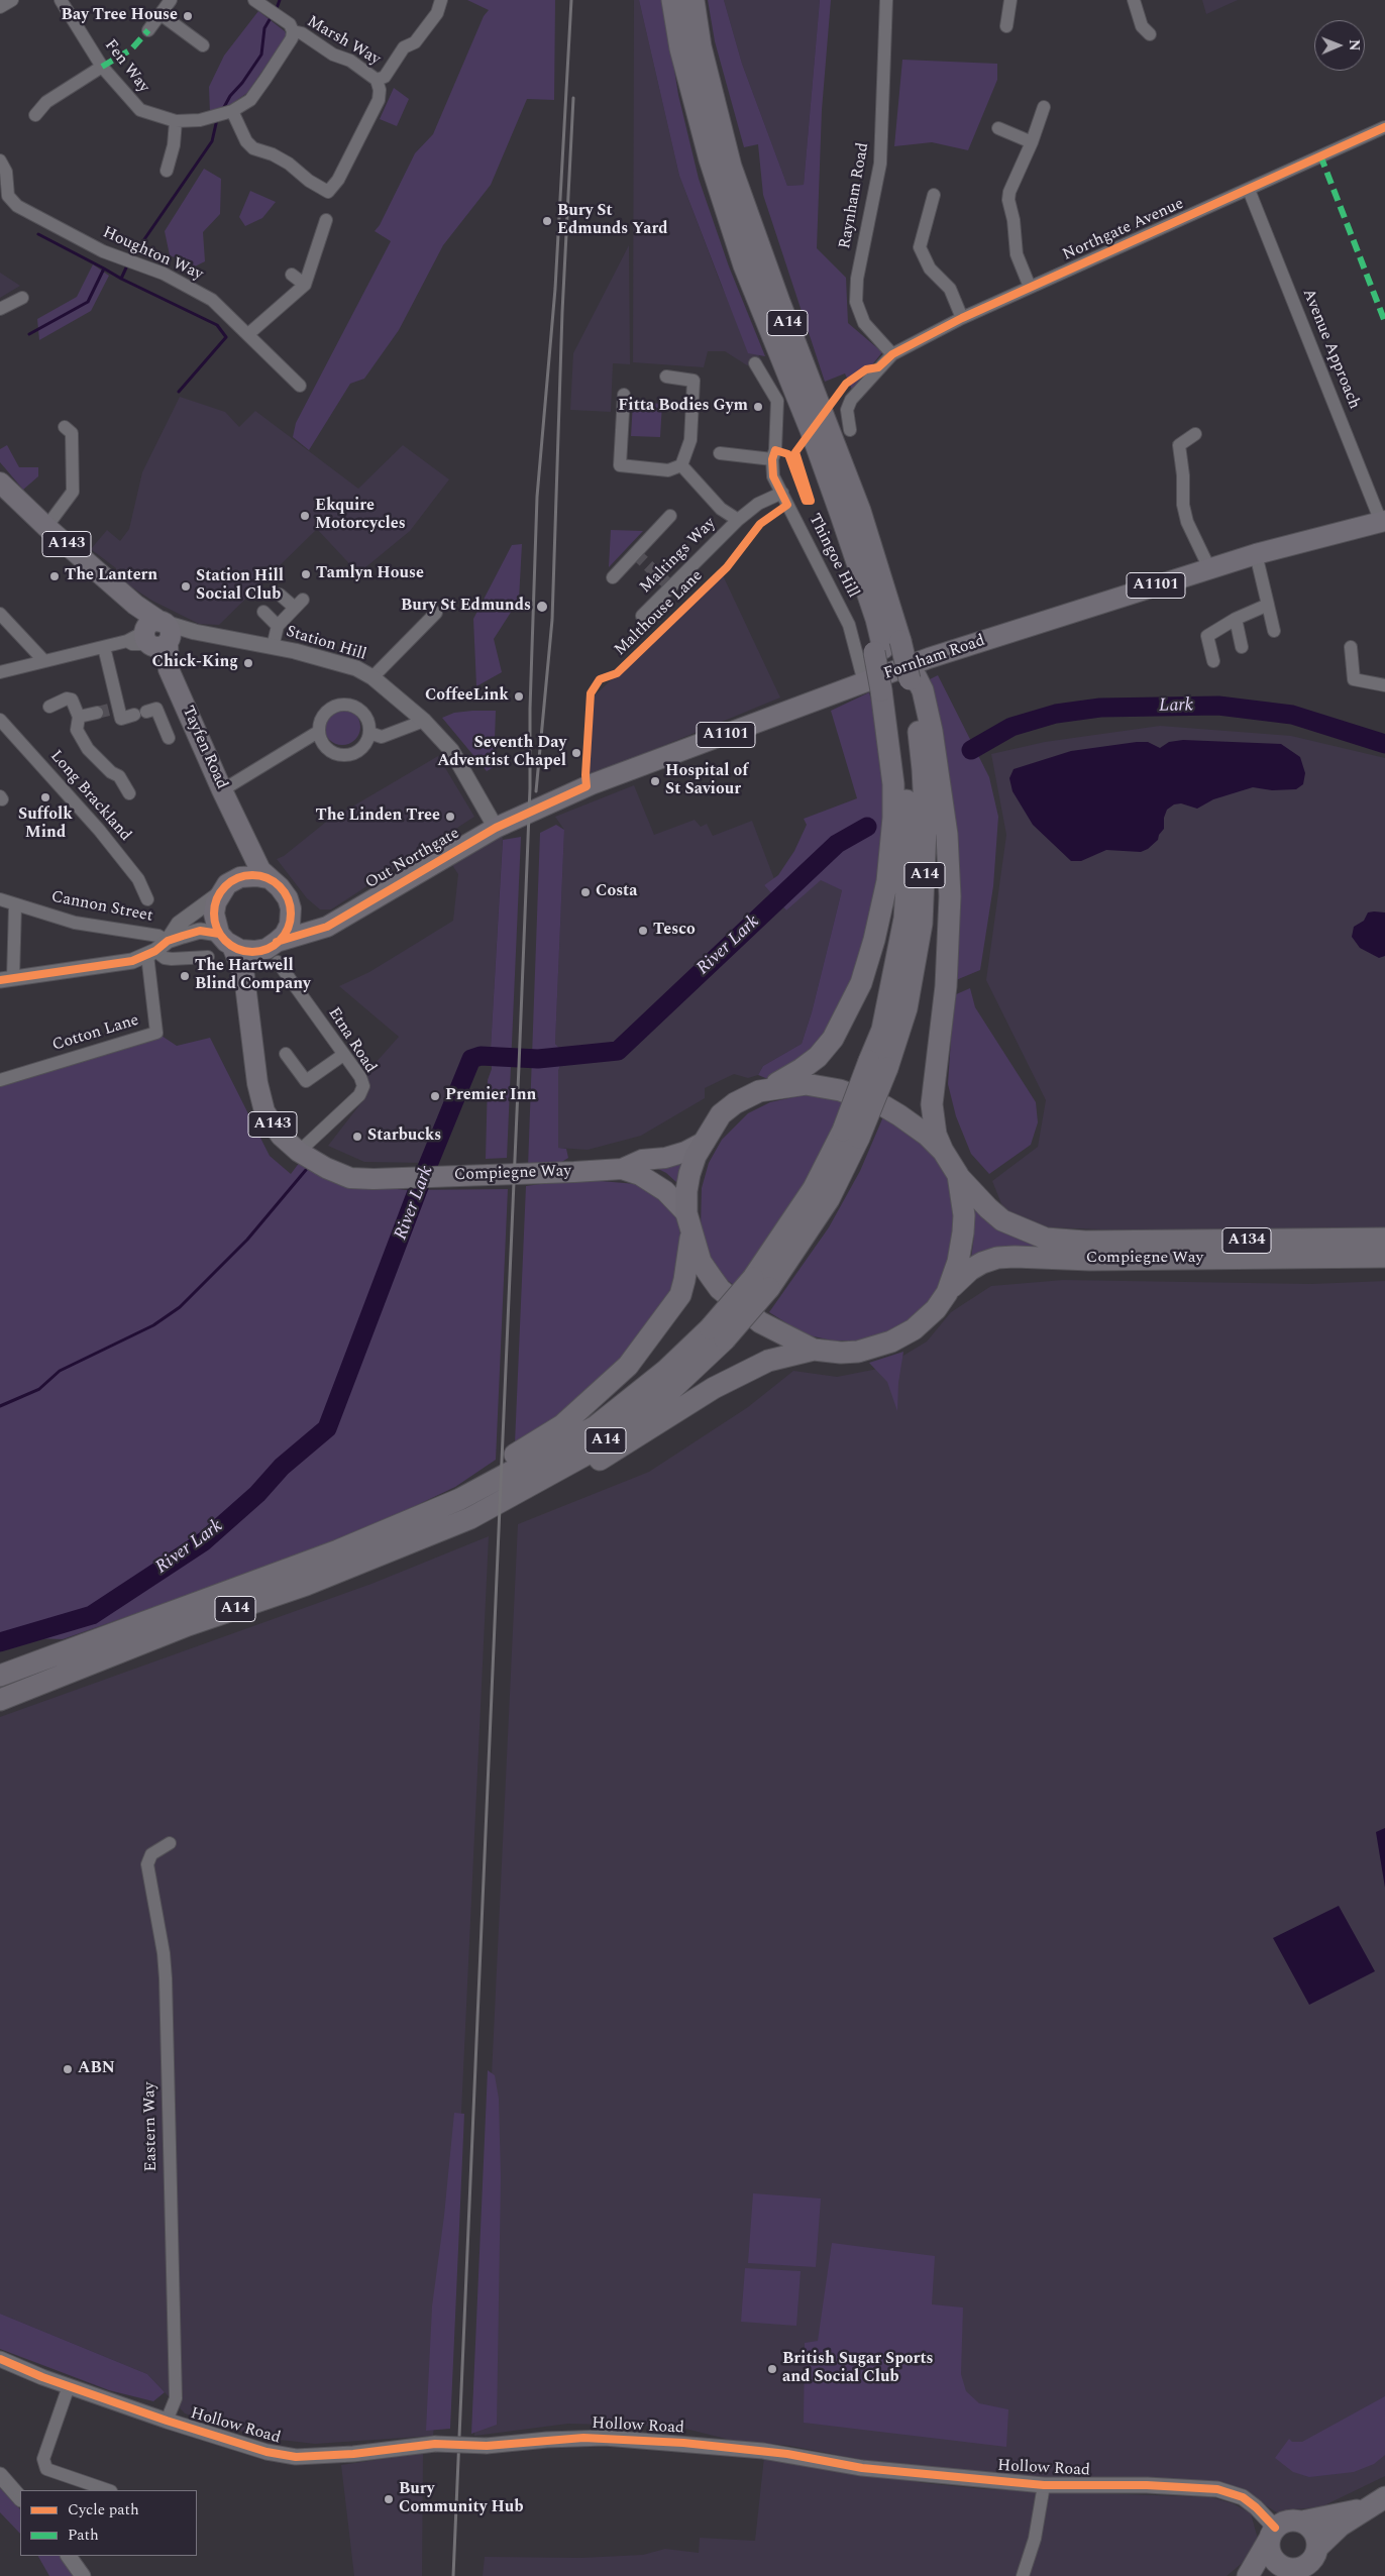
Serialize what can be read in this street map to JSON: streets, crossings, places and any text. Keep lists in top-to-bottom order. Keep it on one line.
{"streets":{"highway":["A14","Compiegne Way","A134"],"main road":["A143","A1101","Fornham Road","Tayfen Road","Out Northgate"],"street":["Marsh Way","Fen Way","Raynham Road","Northgate Avenue","Houghton Way","Avenue Approach","Maltings Way","Thingoe Hill","Station Hill","Long Brackland","Cannon Street","Cotton Lane","Etna Road","Eastern Way","Hollow Road"],"cycle path":["Malthouse Lane"]},"crossings":[["Marsh Way","Fen Way"],["Raynham Road","Northgate Avenue"],["Northgate Avenue","Avenue Approach"],["A14","Thingoe Hill"],["A14","Fornham Road"],["Avenue Approach","Fornham Road"],["A143","A1101"],["A143","Tayfen Road"],["A143","Etna Road"],["A143","Compiegne Way"],["Maltings Way","Thingoe Hill"],["Thingoe Hill","Fornham Road"],["A1101","Out Northgate"],["A1101","Etna Road"],["A1101","Compiegne Way"],["Station Hill","Fornham Road"],["Station Hill","Tayfen Road"],["Station Hill","Out Northgate"],["Fornham Road","Out Northgate"],["Etna Road","Compiegne Way"],["Eastern Way","Hollow Road"]],"water":["Lark","River Lark"],"places":["Bay Tree House","Bury St Edmunds Yard","Fitta Bodies Gym","Ekquire Motorcycles","Tamlyn House","The Lantern","Station Hill Social Club","Bury St Edmunds","Chick-King","CoffeeLink","Seventh Day Adventist Chapel","Hospital of St Saviour","Suffolk Mind","The Linden Tree","Costa","Tesco","The Hartwell Blind Company","Premier Inn","Starbucks","ABN","British Sugar Sports and Social Club","Bury Community Hub"],"legend":["Cycle path","Path"],"north":"right"}
